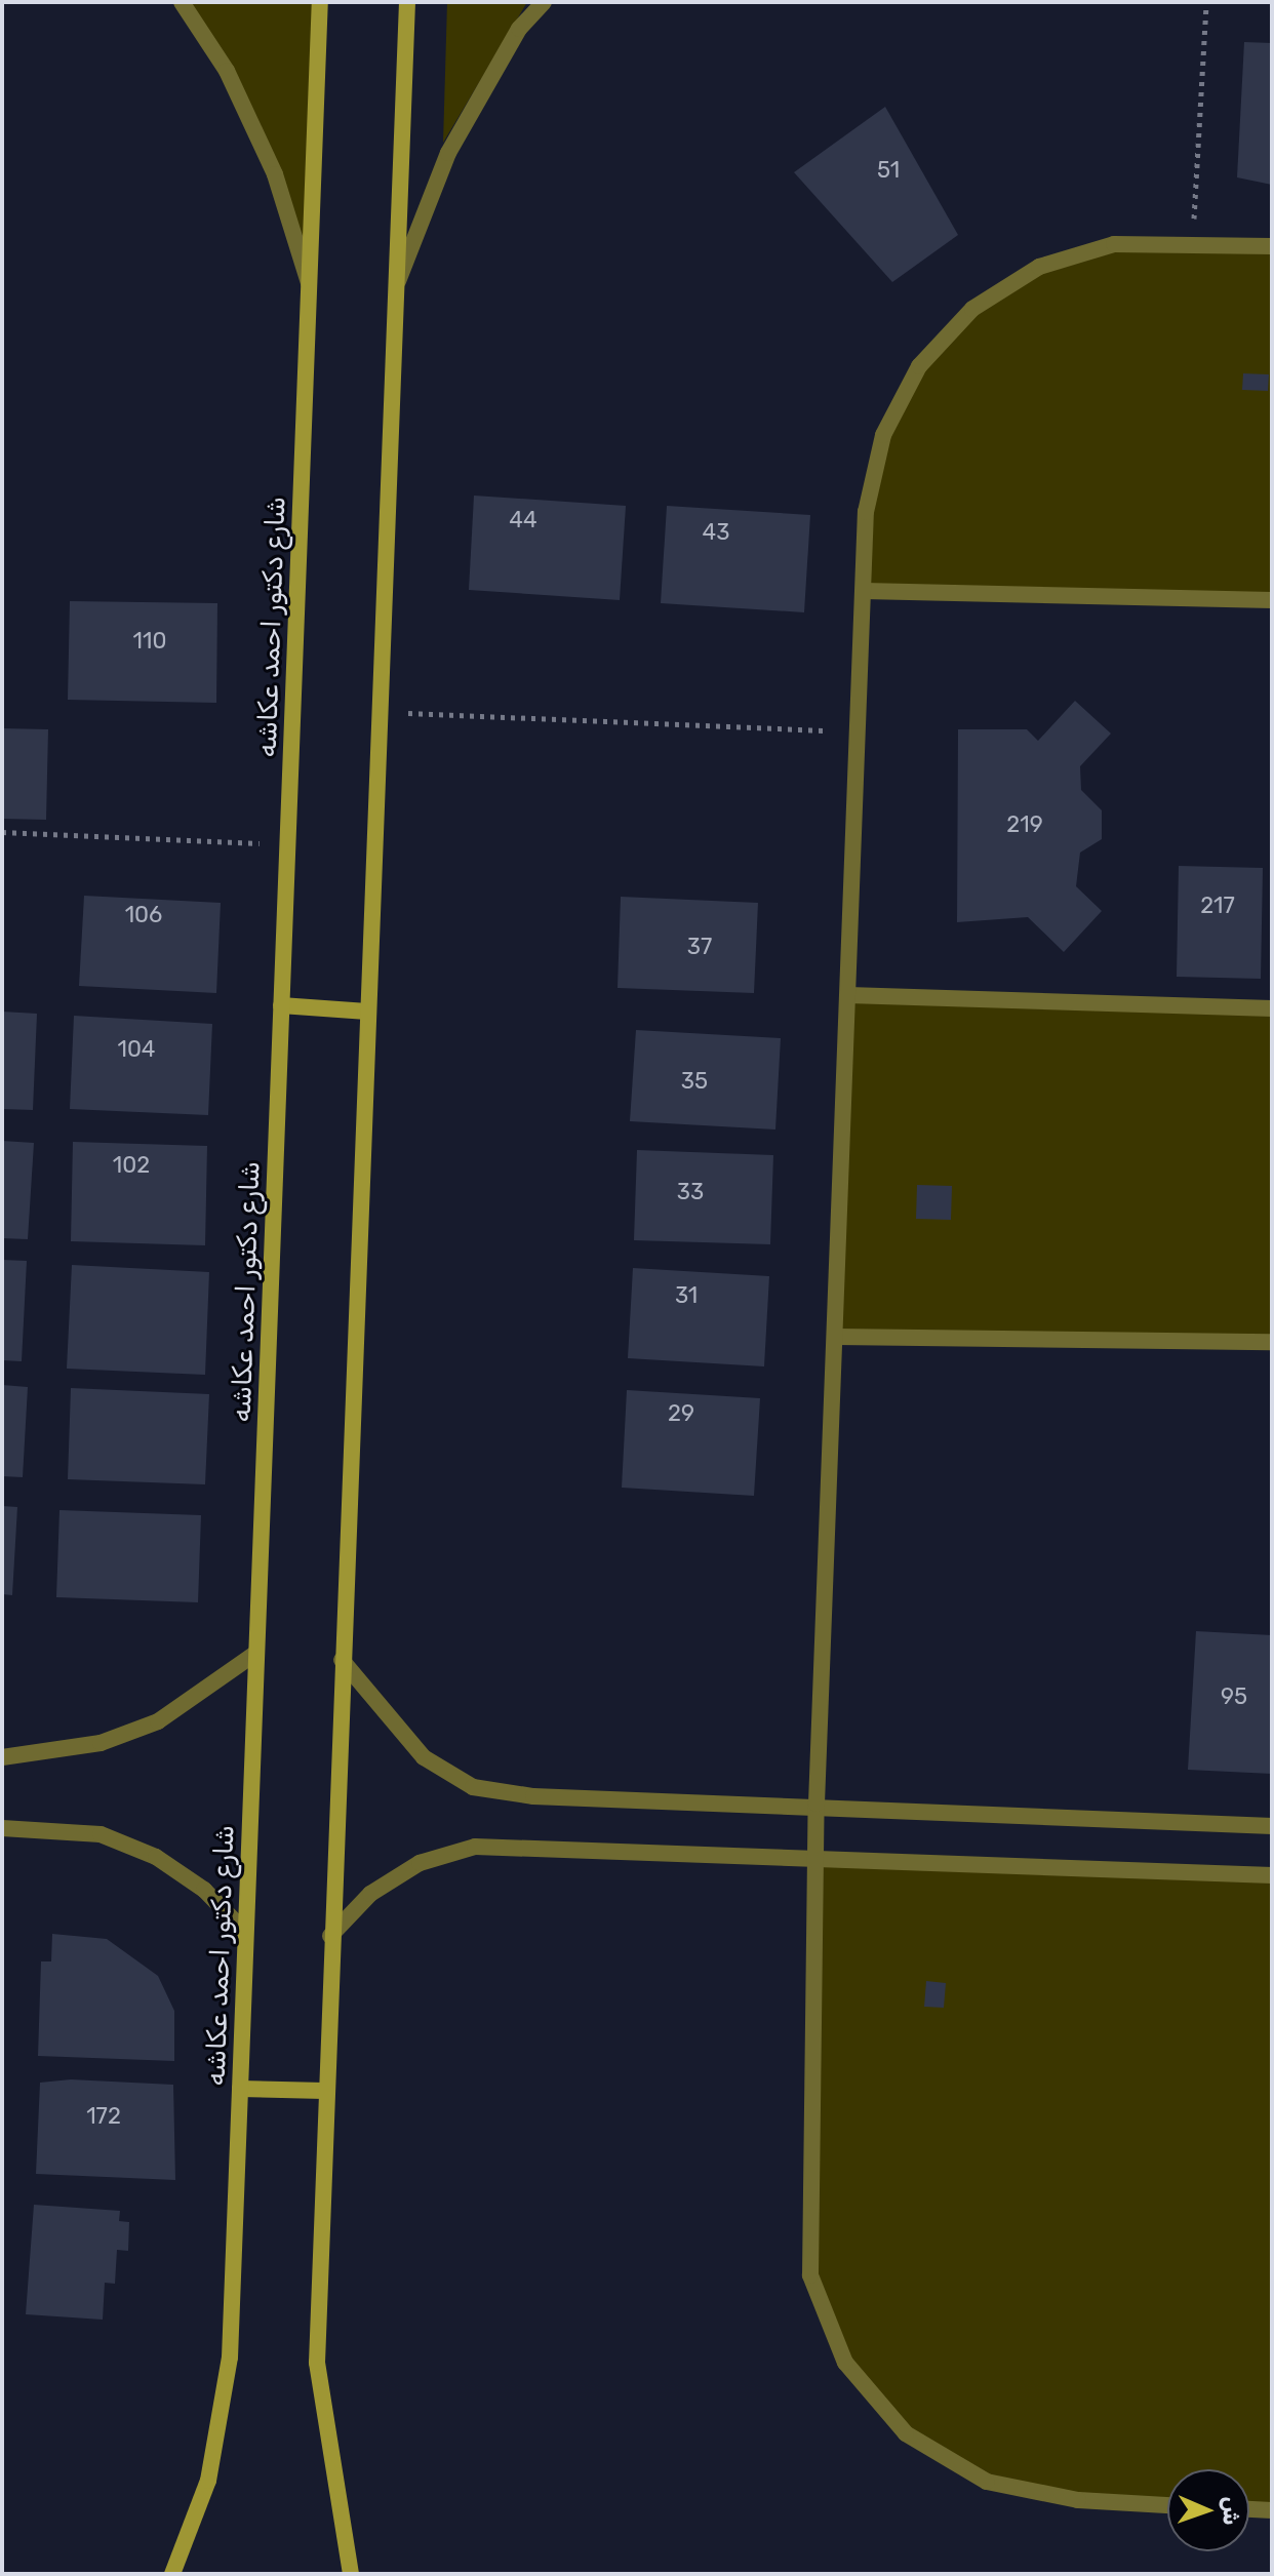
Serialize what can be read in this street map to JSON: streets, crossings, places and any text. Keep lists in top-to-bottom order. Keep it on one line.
{"streets":{"street":["شارع دكتور احمد عكاشه"]},"house_numbers":["51","44","43","110","219","217","106","37","104","35","102","33","31","29","95","172"],"north":"right"}
